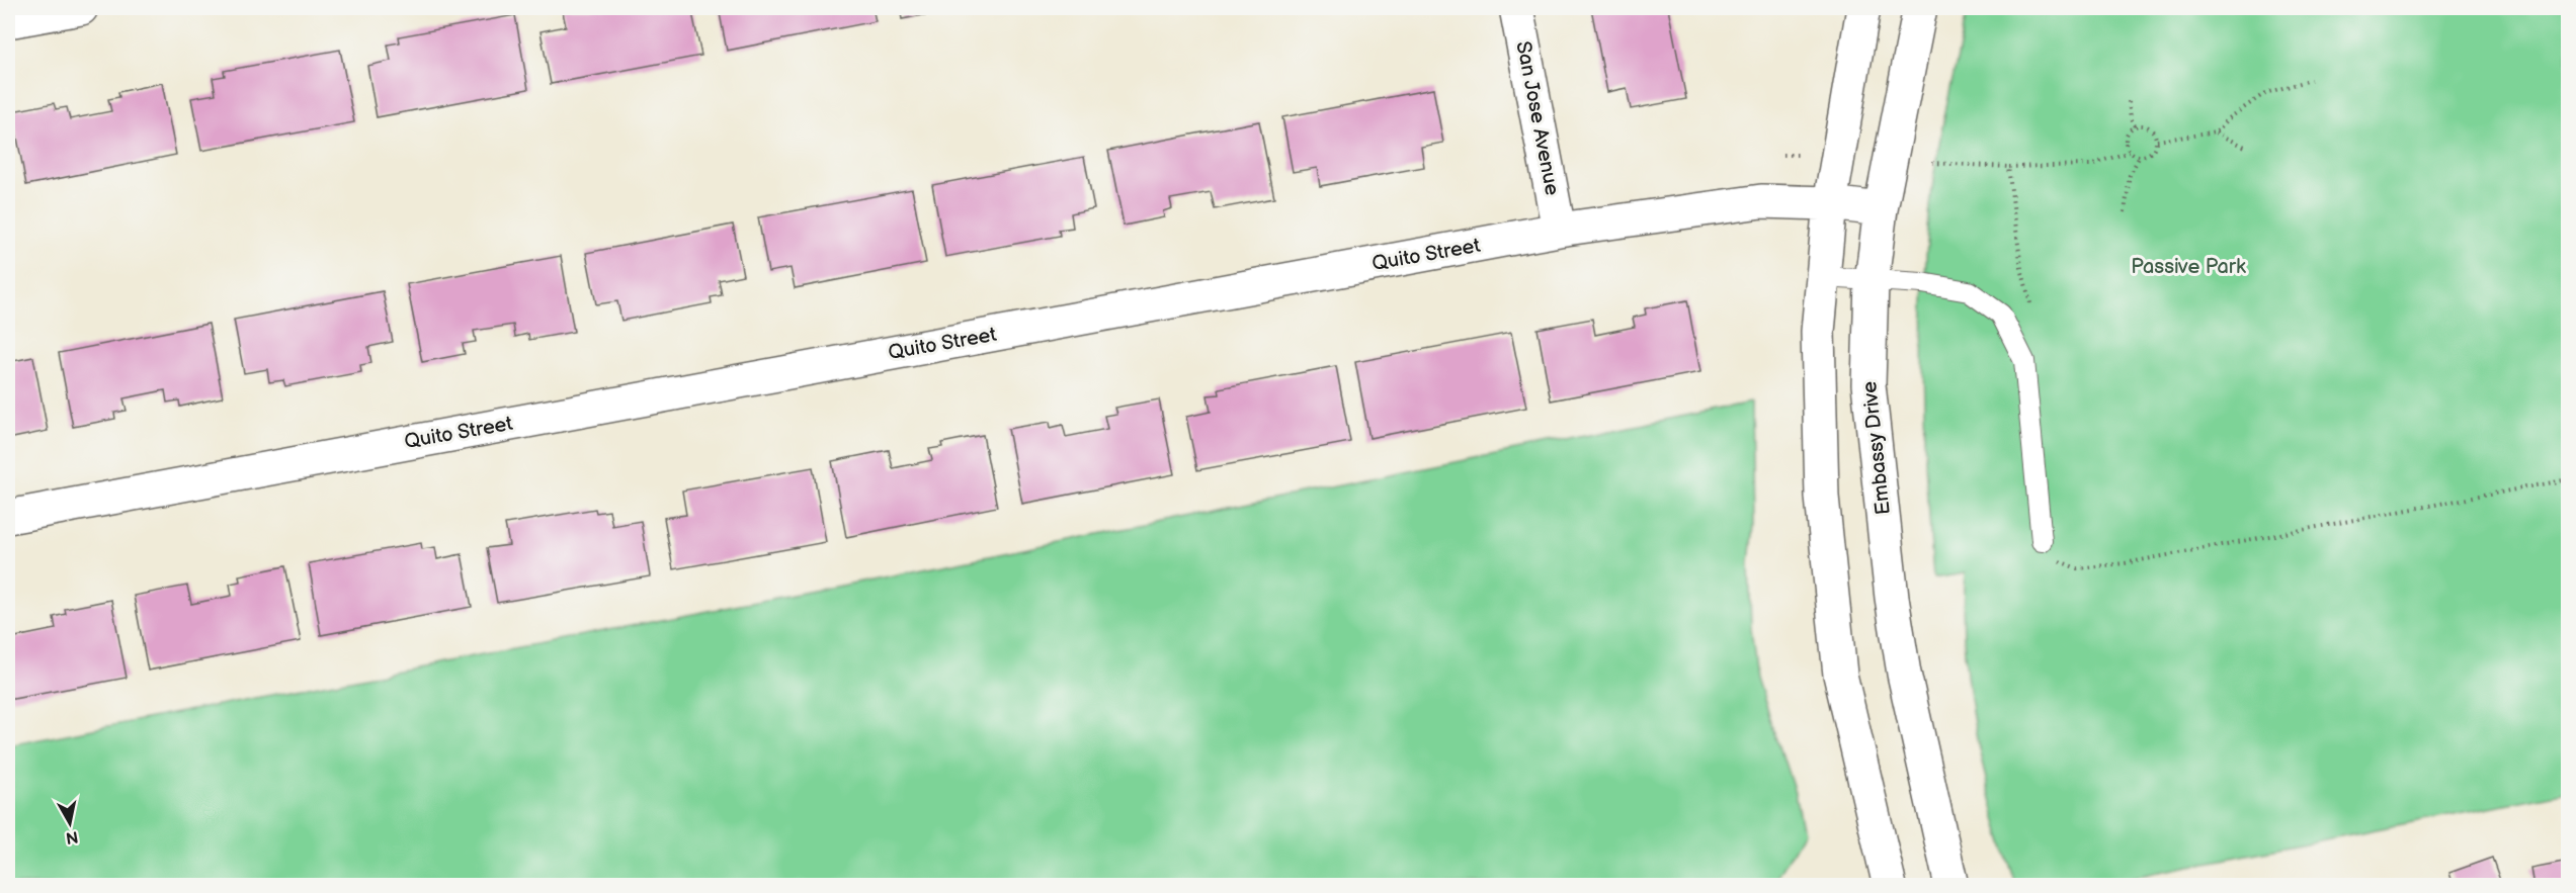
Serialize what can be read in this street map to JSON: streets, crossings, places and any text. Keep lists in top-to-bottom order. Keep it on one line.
{"streets":{"street":["San Jose Avenue","Quito Street","Embassy Drive"]},"crossings":[["San Jose Avenue","Quito Street"],["Quito Street","Embassy Drive"]],"parks":["Passive Park"],"north":"bottom"}
